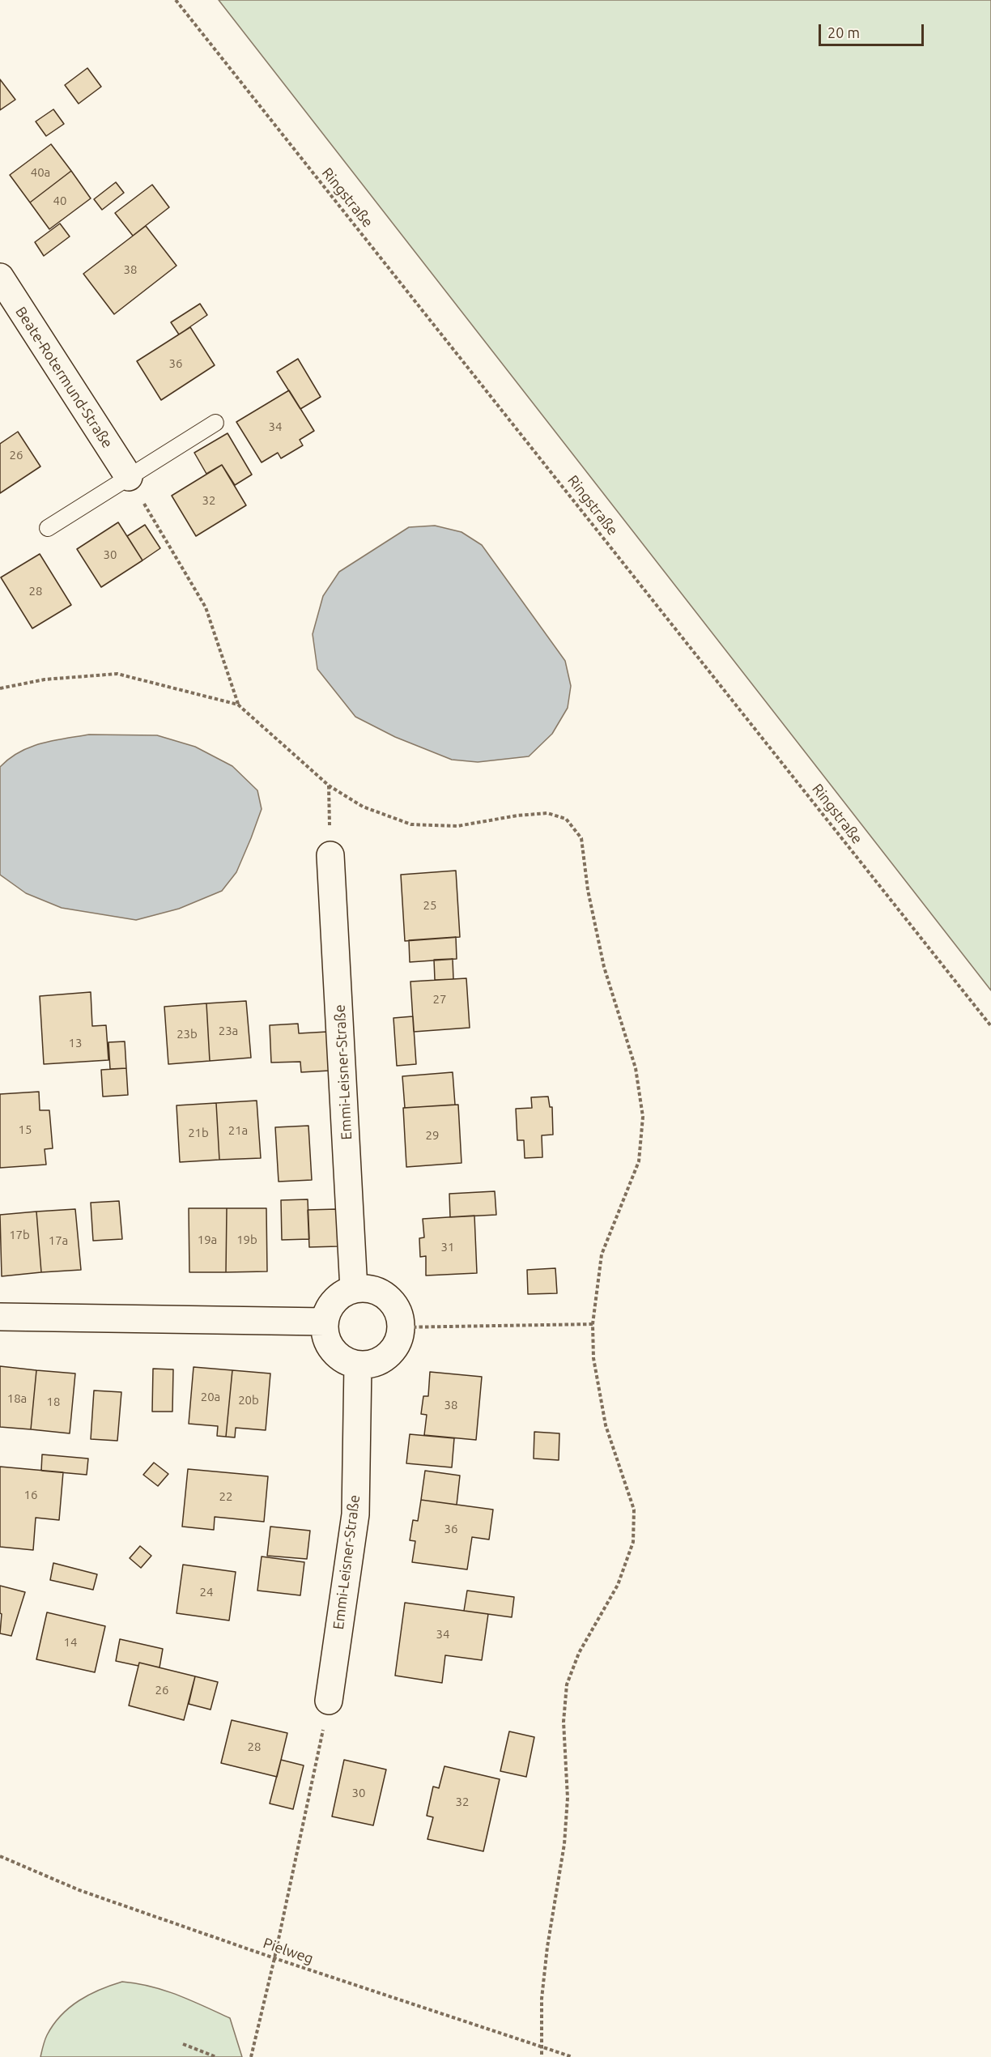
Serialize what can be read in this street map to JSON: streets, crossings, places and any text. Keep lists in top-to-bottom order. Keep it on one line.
{"streets":{"street":["Beate-Rotermund-Straße","Emmi-Leisner-Straße"],"path":["Ringstraße","Pielweg"]},"house_numbers":["40a","40","38","36","34","26","32","30","28","25","27","23a","23b","13","15","21a","21b","29","17b","19a","19b","17a","31","20a","18a","20b","18","38","16","22","36","24","34","14","26","28","30","32"],"scale_bar":"20 m"}
